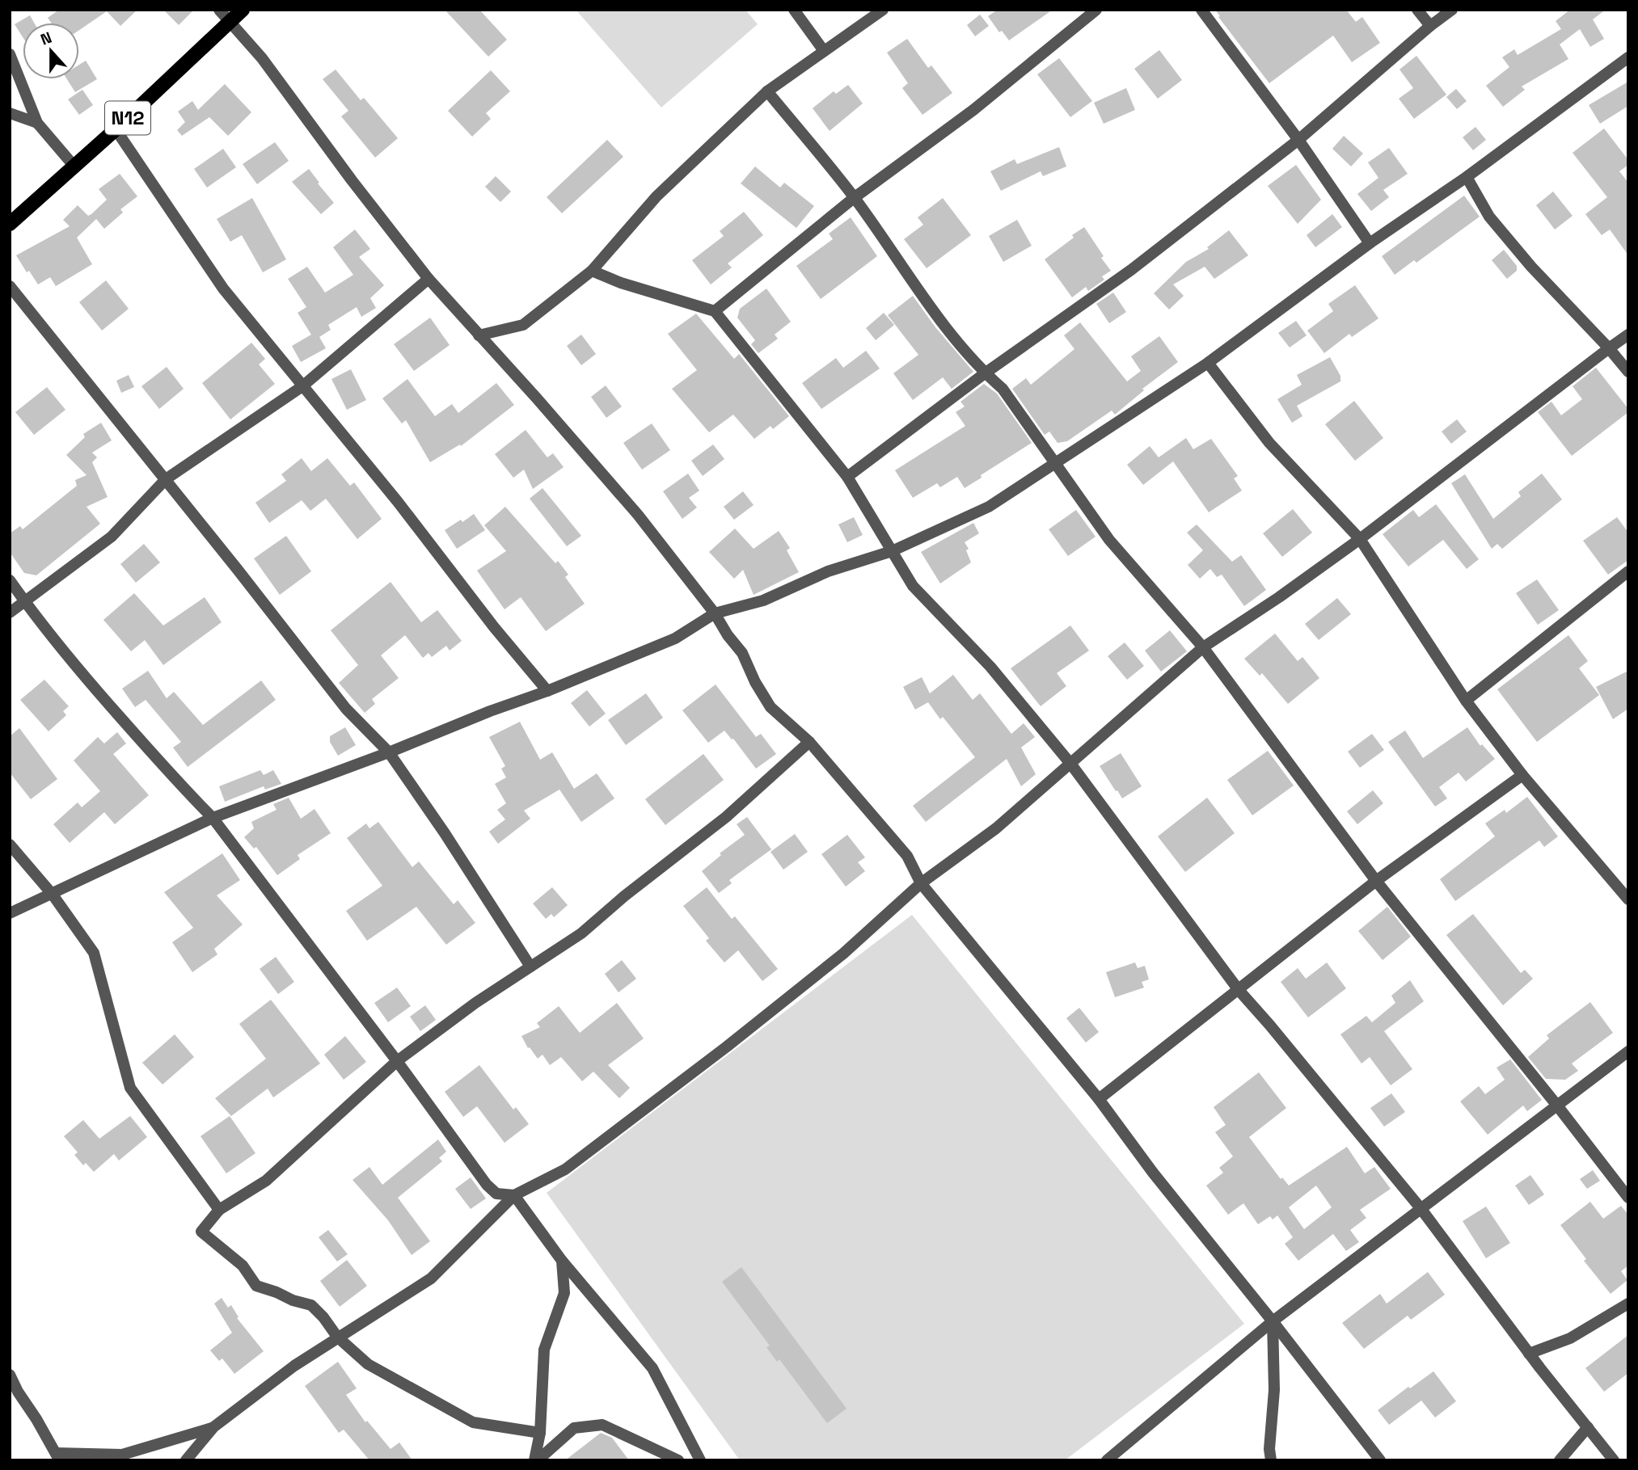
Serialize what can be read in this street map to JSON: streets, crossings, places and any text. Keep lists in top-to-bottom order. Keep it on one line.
{"streets":{"main road":["N12"]},"north":"top"}
